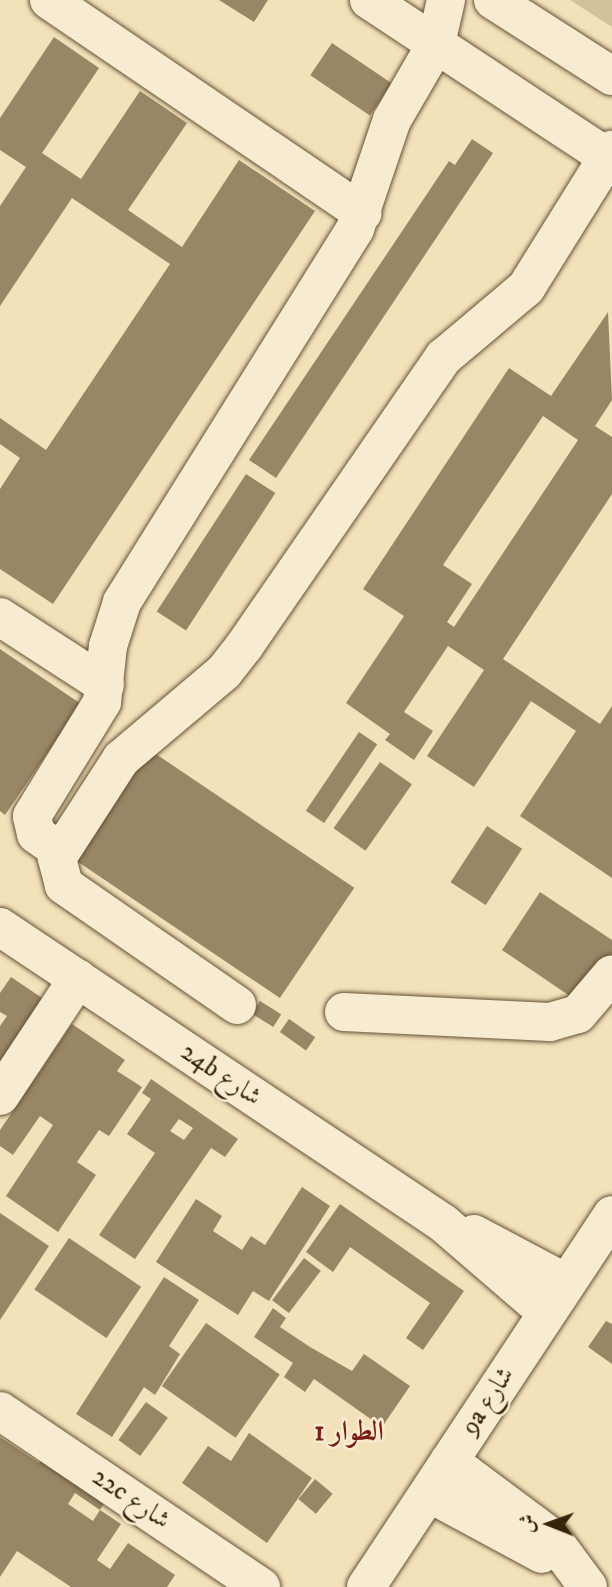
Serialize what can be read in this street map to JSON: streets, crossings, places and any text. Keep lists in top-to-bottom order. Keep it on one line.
{"streets":{"street":["24b شارع","9a شارع","22c شارع"]},"crossings":[["24b شارع","9a شارع"]],"districts":["الطوار 1"],"north":"left"}
